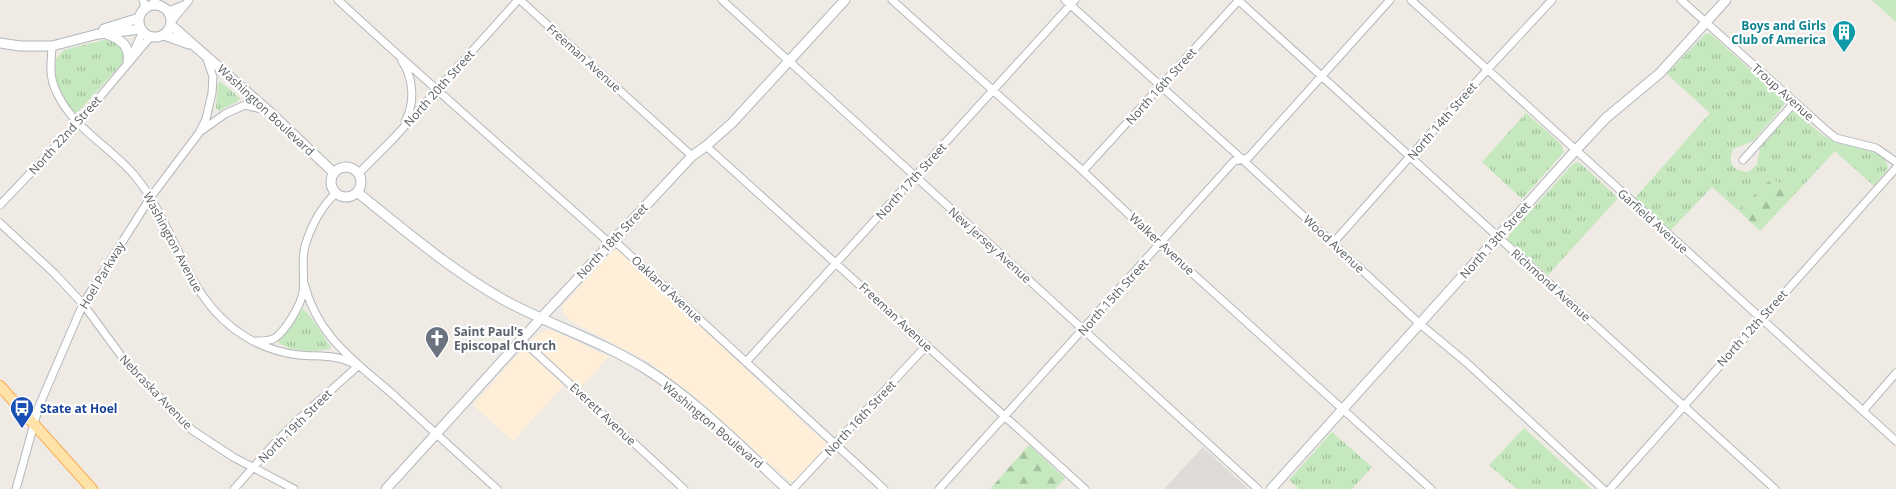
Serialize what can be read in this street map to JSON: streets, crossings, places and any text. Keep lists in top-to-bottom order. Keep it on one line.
{"streets":{"street":["Freeman Avenue","North 16th Street","North 20th Street","Troup Avenue","Washington Boulevard","North 14th Street","North 22nd Street","North 17th Street","Garfield Avenue","North 13th Street","North 18th Street","Washington Avenue","Walker Avenue","Wood Avenue","New Jersey Avenue","Hoel Parkway","Richmond Avenue","Oakland Avenue","North 15th Street","North 12th Street","Nebraska Avenue","Everett Avenue","North 19th Street"]},"crossings":[["Freeman Avenue","North 16th Street"],["Freeman Avenue","North 20th Street"],["Freeman Avenue","North 17th Street"],["Freeman Avenue","North 18th Street"],["Freeman Avenue","North 15th Street"],["North 16th Street","Walker Avenue"],["North 16th Street","Wood Avenue"],["North 16th Street","Richmond Avenue"],["North 16th Street","Oakland Avenue"],["North 20th Street","Washington Boulevard"],["North 20th Street","Oakland Avenue"],["Troup Avenue","North 13th Street"],["Washington Boulevard","North 22nd Street"],["Washington Boulevard","North 18th Street"],["Washington Boulevard","Hoel Parkway"],["North 14th Street","Garfield Avenue"],["North 14th Street","Wood Avenue"],["North 14th Street","Richmond Avenue"],["North 22nd Street","Washington Avenue"],["North 17th Street","Walker Avenue"],["North 17th Street","Wood Avenue"],["North 17th Street","New Jersey Avenue"],["North 17th Street","Oakland Avenue"],["Garfield Avenue","North 13th Street"],["Garfield Avenue","North 12th Street"],["North 13th Street","Walker Avenue"],["North 13th Street","Wood Avenue"],["North 13th Street","Richmond Avenue"],["North 18th Street","Washington Avenue"],["North 18th Street","New Jersey Avenue"],["North 18th Street","Oakland Avenue"],["North 18th Street","Everett Avenue"],["Washington Avenue","Hoel Parkway"],["Washington Avenue","North 19th Street"],["Walker Avenue","North 15th Street"],["Wood Avenue","North 15th Street"],["New Jersey Avenue","North 15th Street"],["Hoel Parkway","Nebraska Avenue"],["Richmond Avenue","North 15th Street"],["Richmond Avenue","North 12th Street"],["Nebraska Avenue","North 19th Street"]],"places":{"building":["Boys and Girls Club of America"],"church":["Saint Paul's Episcopal Church"],"bus stop":["State at Hoel"]}}
